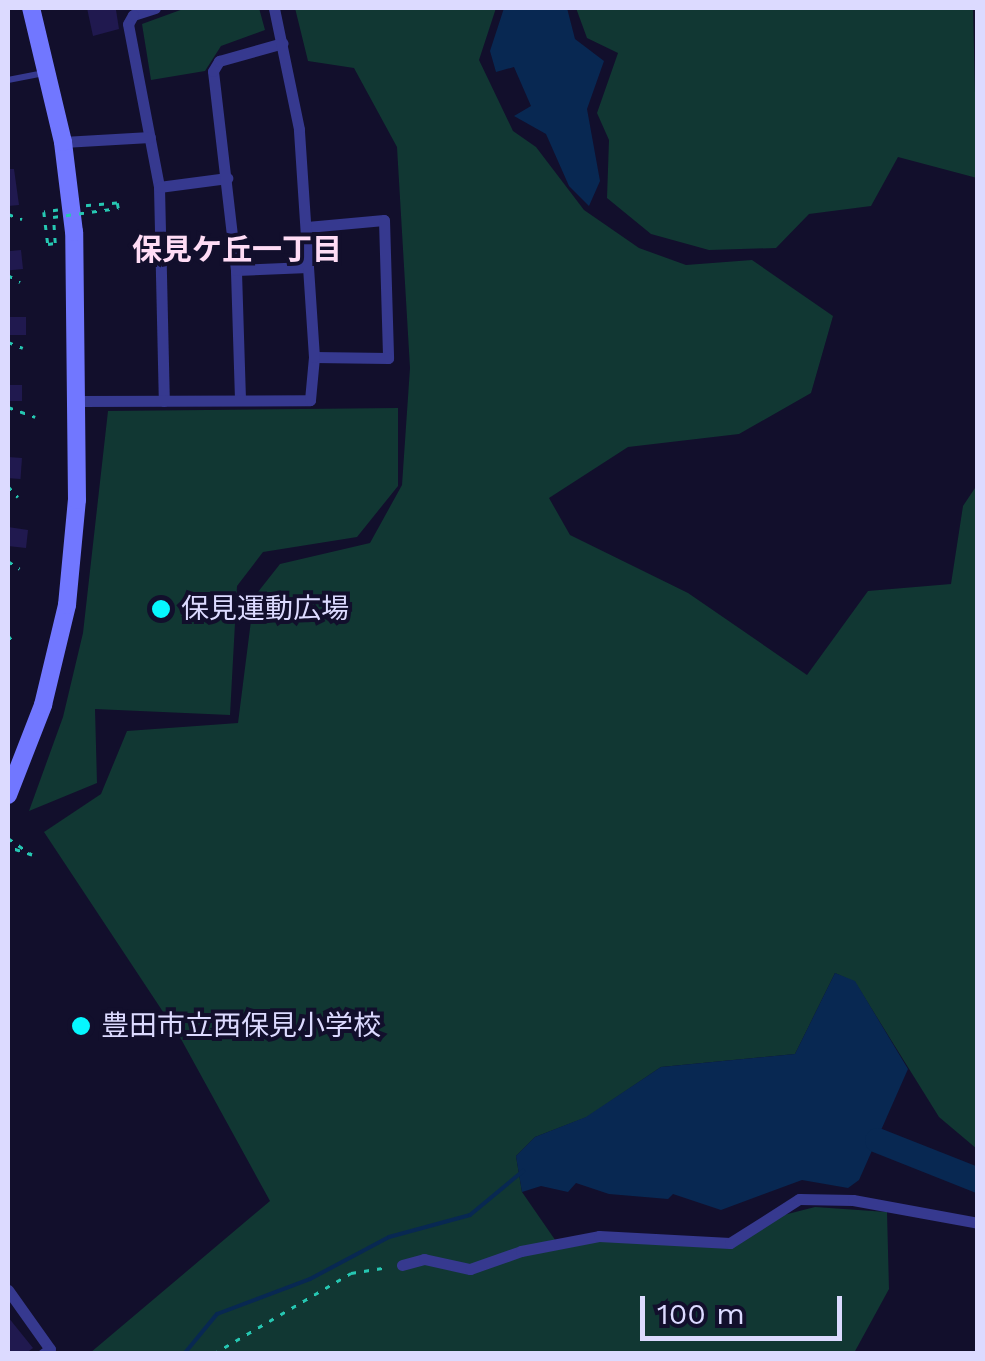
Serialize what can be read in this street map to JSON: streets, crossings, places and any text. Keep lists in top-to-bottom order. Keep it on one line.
{"districts":["保見ケ丘一丁目"],"places":["保見運動広場","豊田市立西保見小学校"],"scale_bar":"100 m"}
